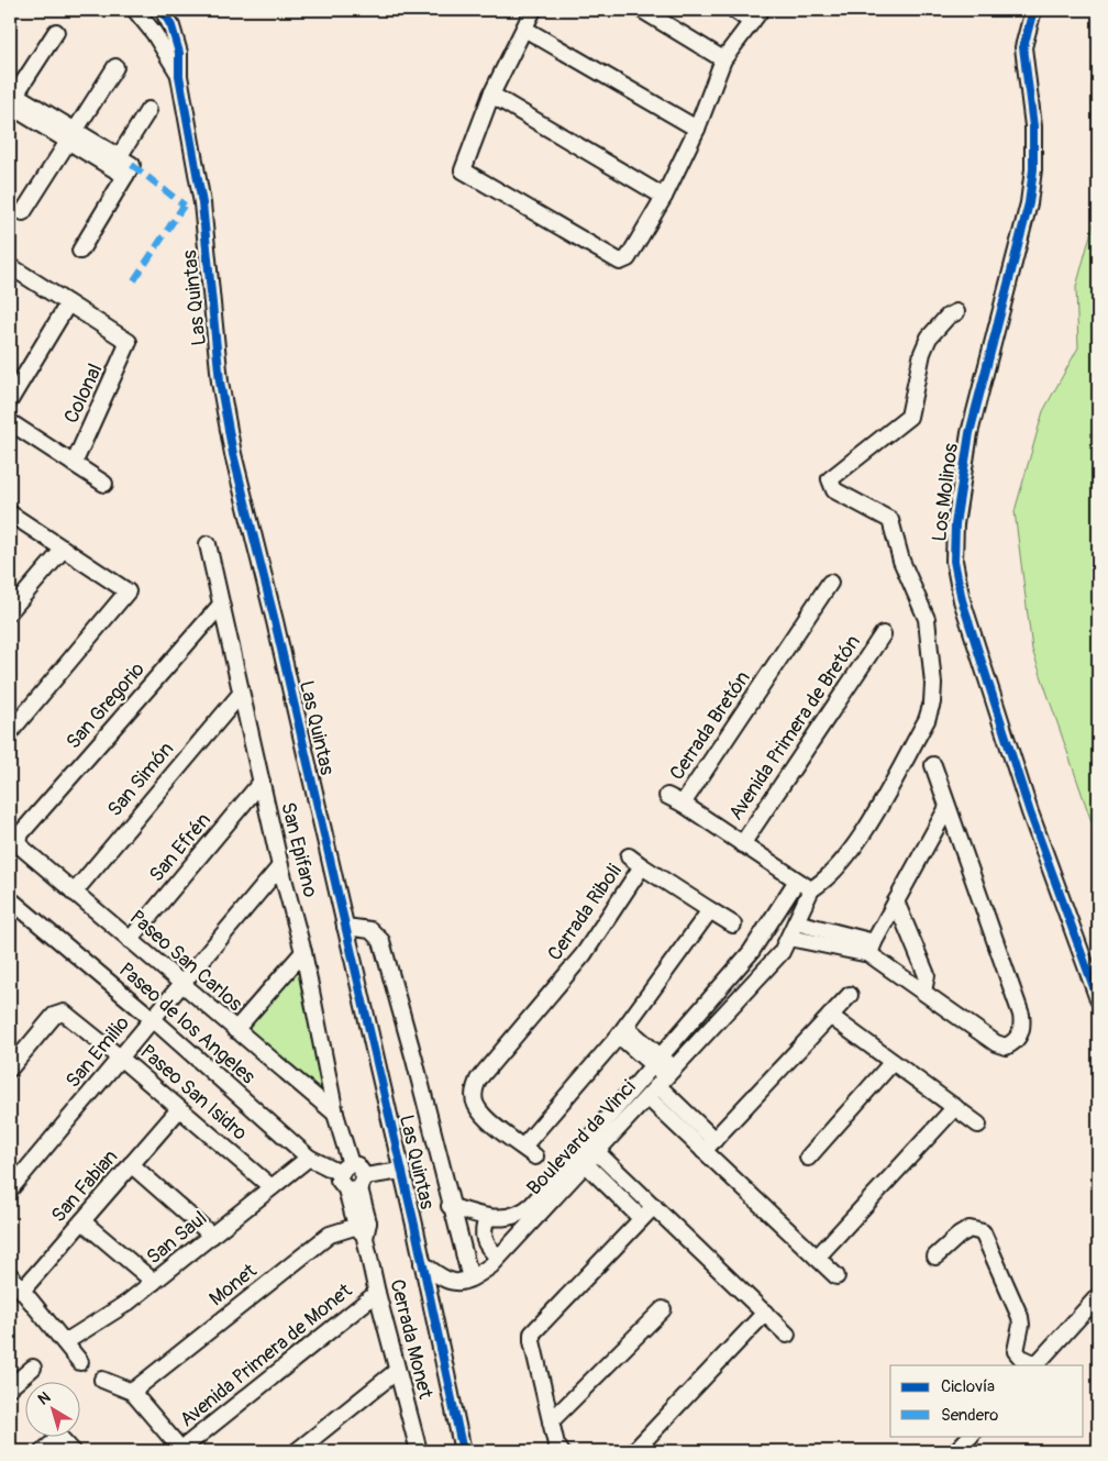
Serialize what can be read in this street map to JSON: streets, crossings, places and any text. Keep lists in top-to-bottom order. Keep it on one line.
{"streets":{"street":["Las Quintas","Colonal","Los Molinos","San Gregorio","Cerrada Bretón","Avenida Primera de Bretón","San Simón","San Efrén","San Epifano","Cerrada Riboli","Paseo San Carlos","Paseo de los Angeles","San Emilio","Paseo San Isidro","Boulevard da Vinci","San Fabian","San Saul","Monet","Cerrada Monet","Avenida Primera de Monet"]},"crossings":[["San Gregorio","San Epifano"],["San Gregorio","Paseo San Carlos"],["Cerrada Bretón","Avenida Primera de Bretón"],["Cerrada Bretón","Boulevard da Vinci"],["San Simón","San Epifano"],["San Simón","Paseo San Carlos"],["San Efrén","San Epifano"],["San Efrén","Paseo San Carlos"],["San Epifano","Paseo San Carlos"],["San Epifano","Paseo de los Angeles"],["San Epifano","San Emilio"],["San Epifano","Cerrada Monet"],["Paseo San Carlos","San Emilio"],["Paseo de los Angeles","San Emilio"],["Paseo de los Angeles","San Saul"],["Paseo de los Angeles","Cerrada Monet"],["San Emilio","Paseo San Isidro"],["Paseo San Isidro","San Fabian"],["Paseo San Isidro","San Saul"],["Monet","Cerrada Monet"],["Cerrada Monet","Avenida Primera de Monet"]],"legend":["Ciclovía","Sendero"],"north":"top left"}
